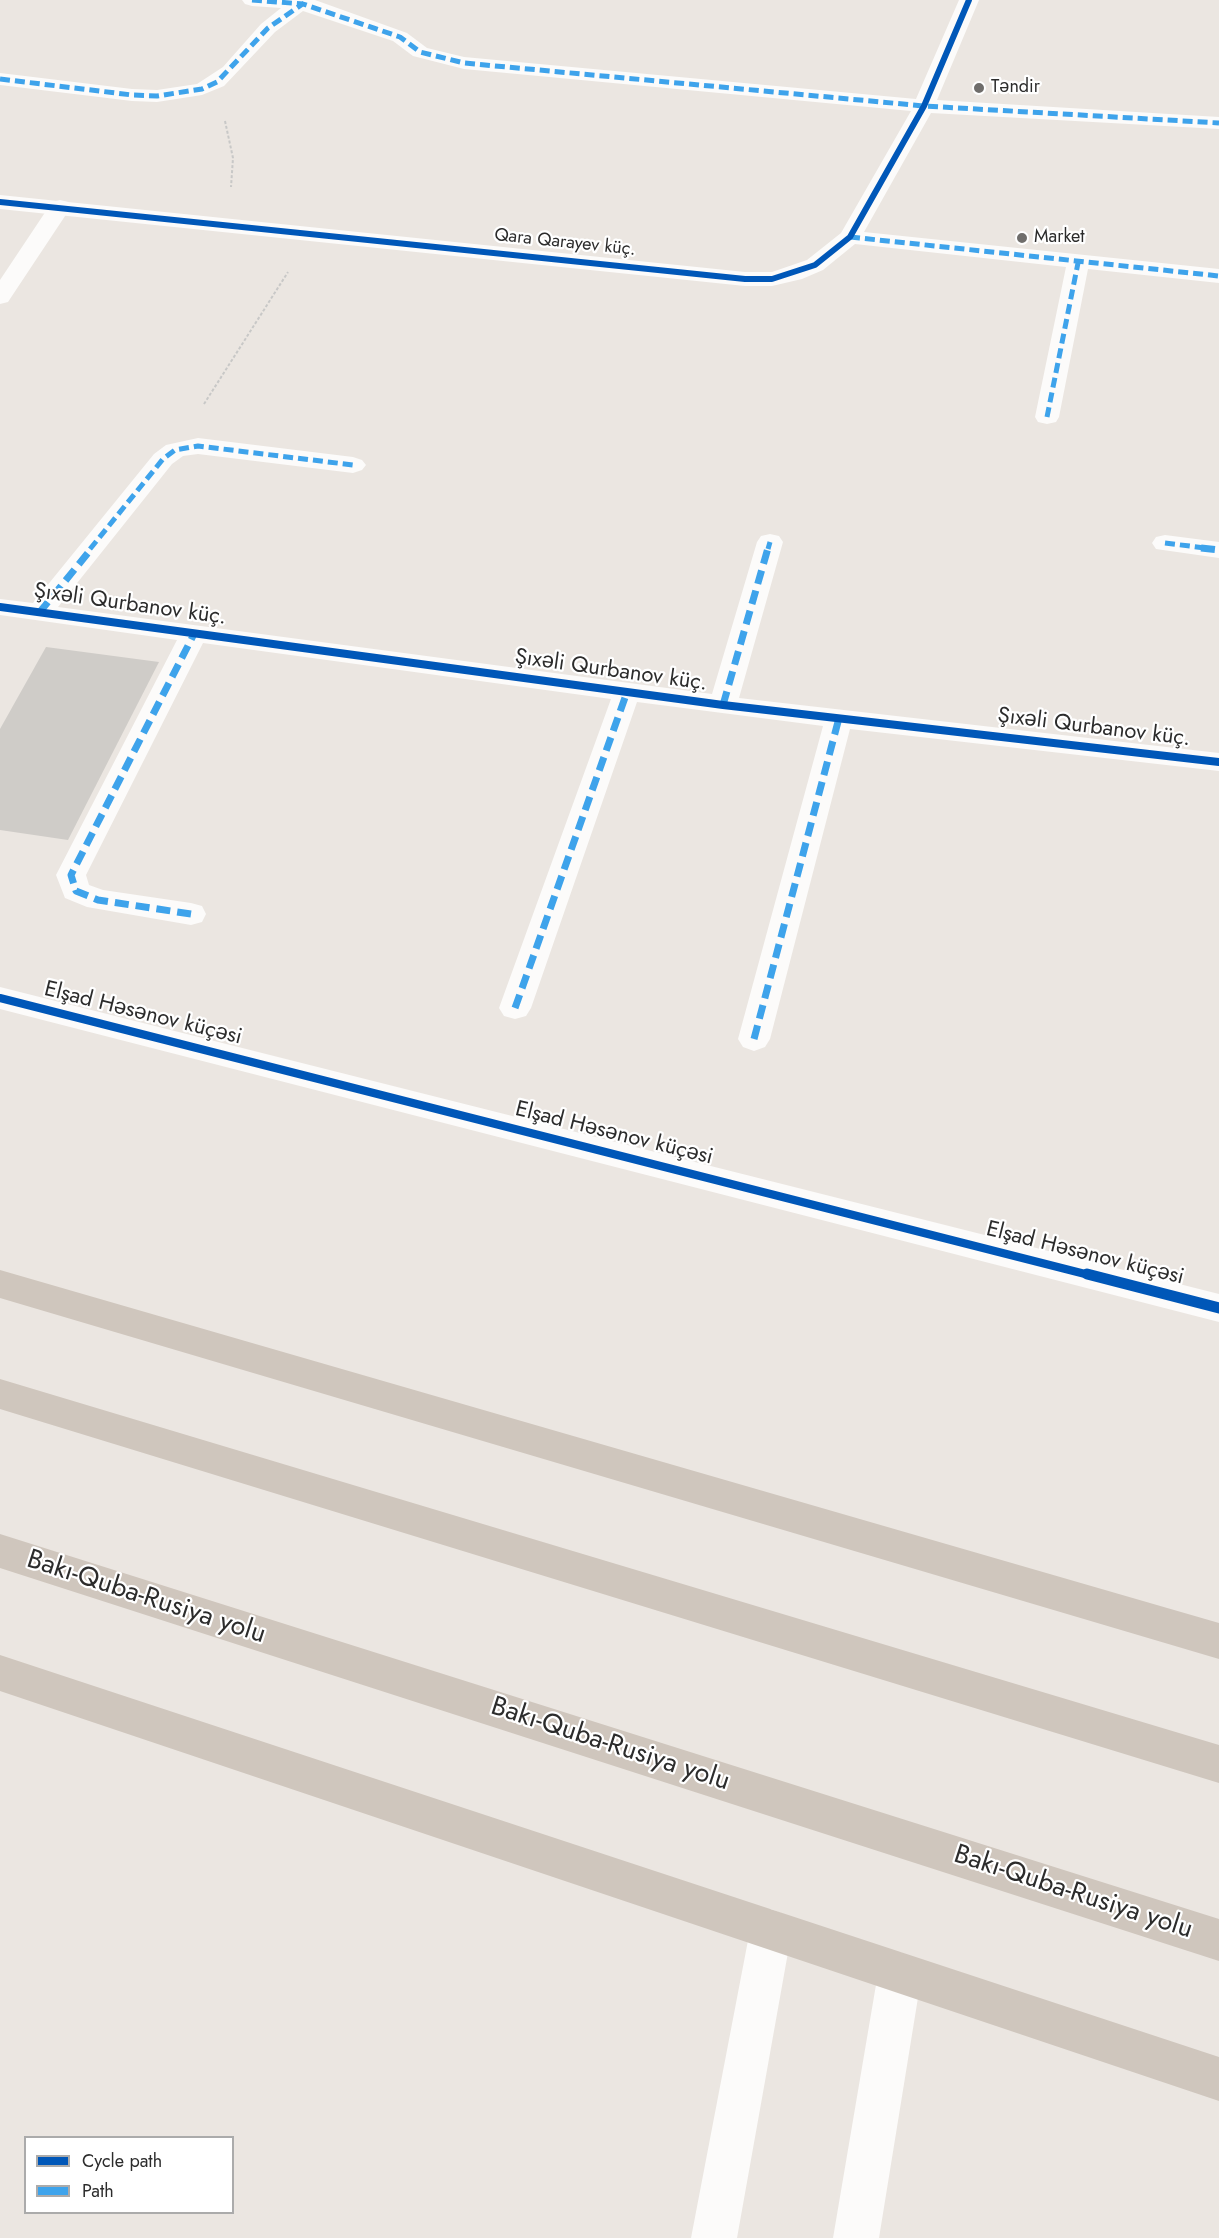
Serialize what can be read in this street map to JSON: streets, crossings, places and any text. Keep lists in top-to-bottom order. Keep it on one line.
{"streets":{"highway":["Bakı-Quba-Rusiya yolu"],"street":["Qara Qarayev küç.","Şıxəli Qurbanov küç.","Elşad Həsənov küçəsi"]},"places":["Təndir","Market"],"legend":["Cycle path","Path"]}
